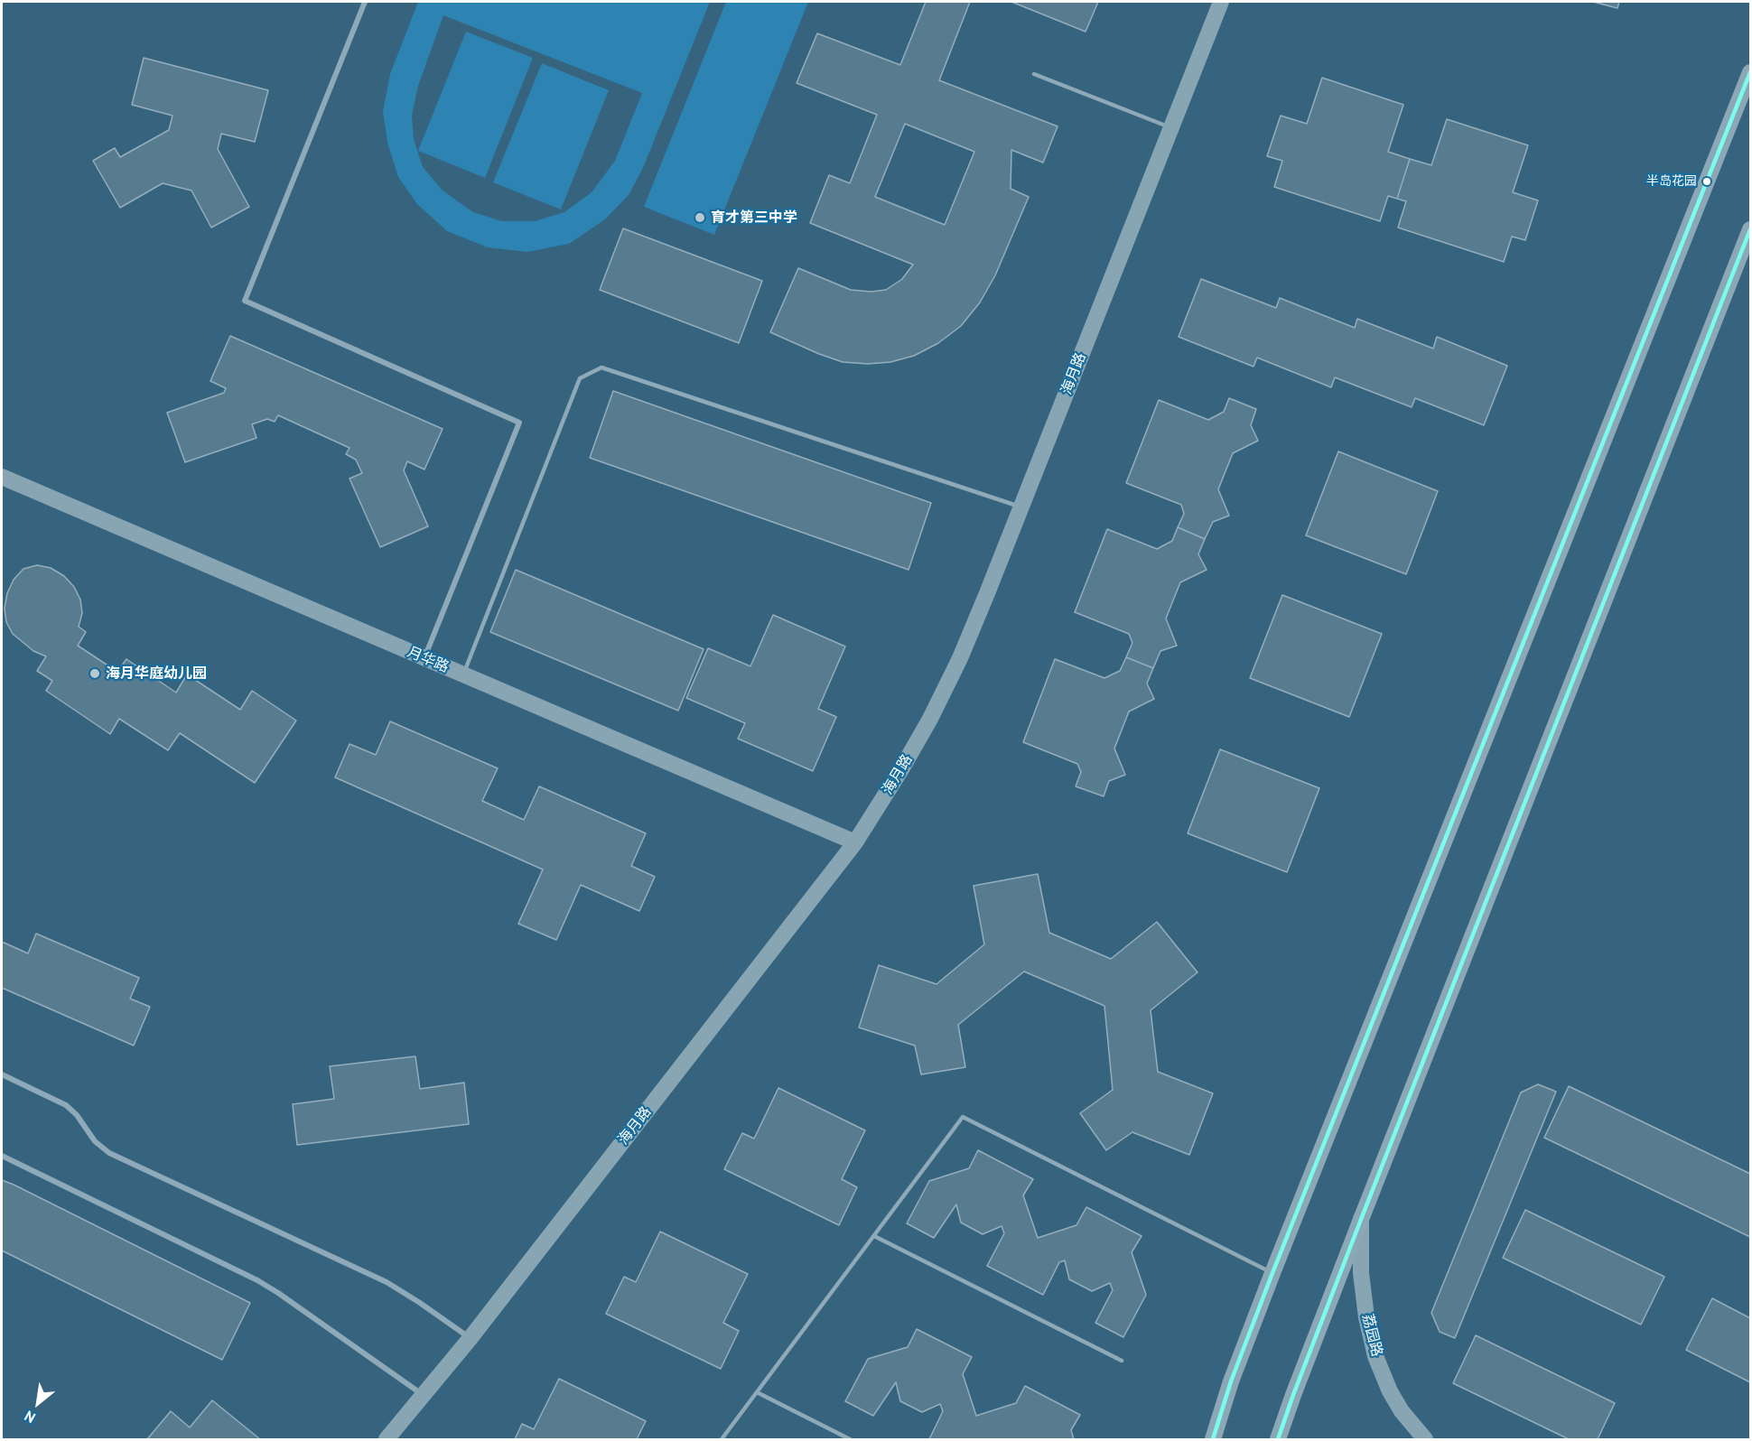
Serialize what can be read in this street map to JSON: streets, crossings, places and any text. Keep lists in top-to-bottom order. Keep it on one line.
{"streets":{"street":["海月路","月华路","荔园路"]},"crossings":[["海月路","月华路"]],"places":["半岛花园","育才第三中学","海月华庭幼儿园"],"north":"bottom left"}
